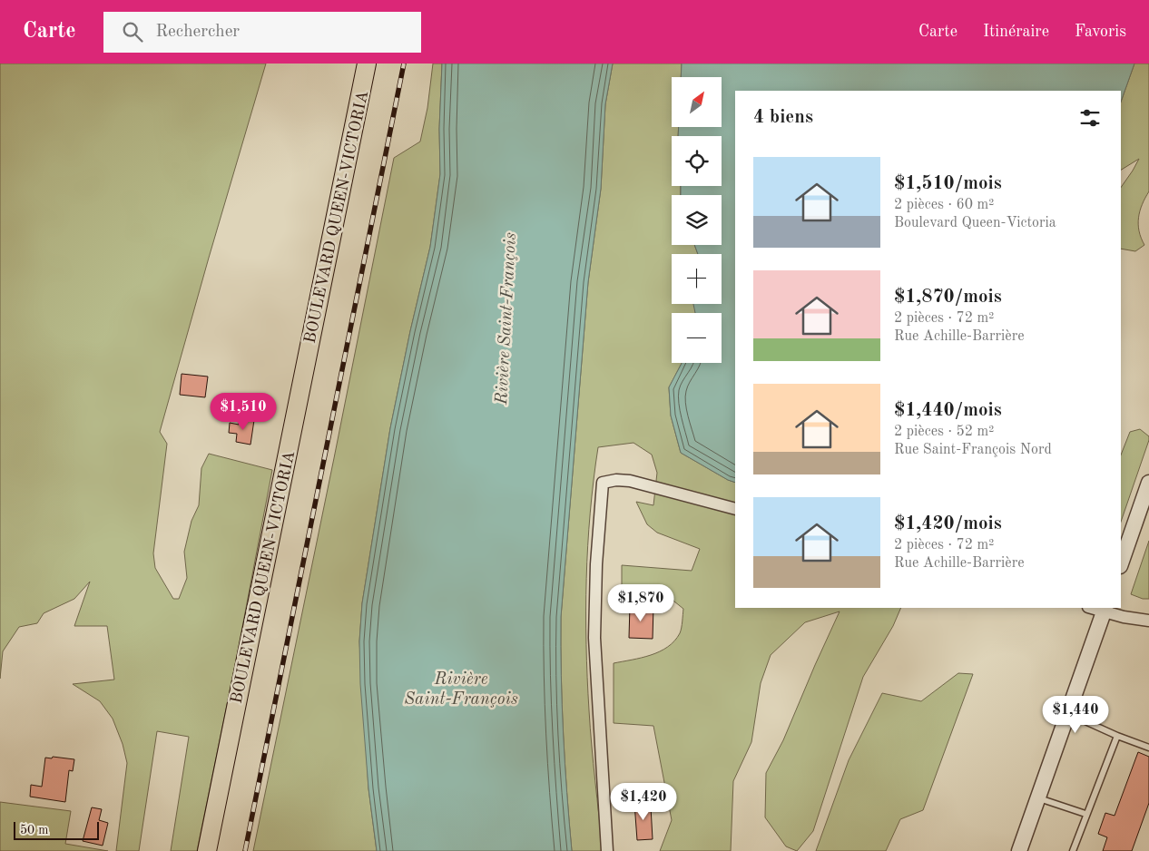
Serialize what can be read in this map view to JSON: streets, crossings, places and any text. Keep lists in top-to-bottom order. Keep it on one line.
{"streets":{"main road":["BOULEVARD QUEEN-VICTORIA"]},"water":["Rivière Saint-François"],"scale_bar":"50 m","north":"top right","page":{"header":"Carte","search":"Rechercher","nav":["Carte","Itinéraire","Favoris"],"map_buttons":["+","−"],"heading":"4 biens","list":[{"name":"$1,510/mois","note":"2 pièces · 60 m² · Boulevard Queen-Victoria"},{"name":"$1,870/mois","note":"2 pièces · 72 m² · Rue Achille-Barrière"},{"name":"$1,440/mois","note":"2 pièces · 52 m² · Rue Saint-François Nord"},{"name":"$1,420/mois","note":"2 pièces · 72 m² · Rue Achille-Barrière"}],"price":["$1,510","$1,870","$1,440","$1,420"],"scale":"50 m"}}
